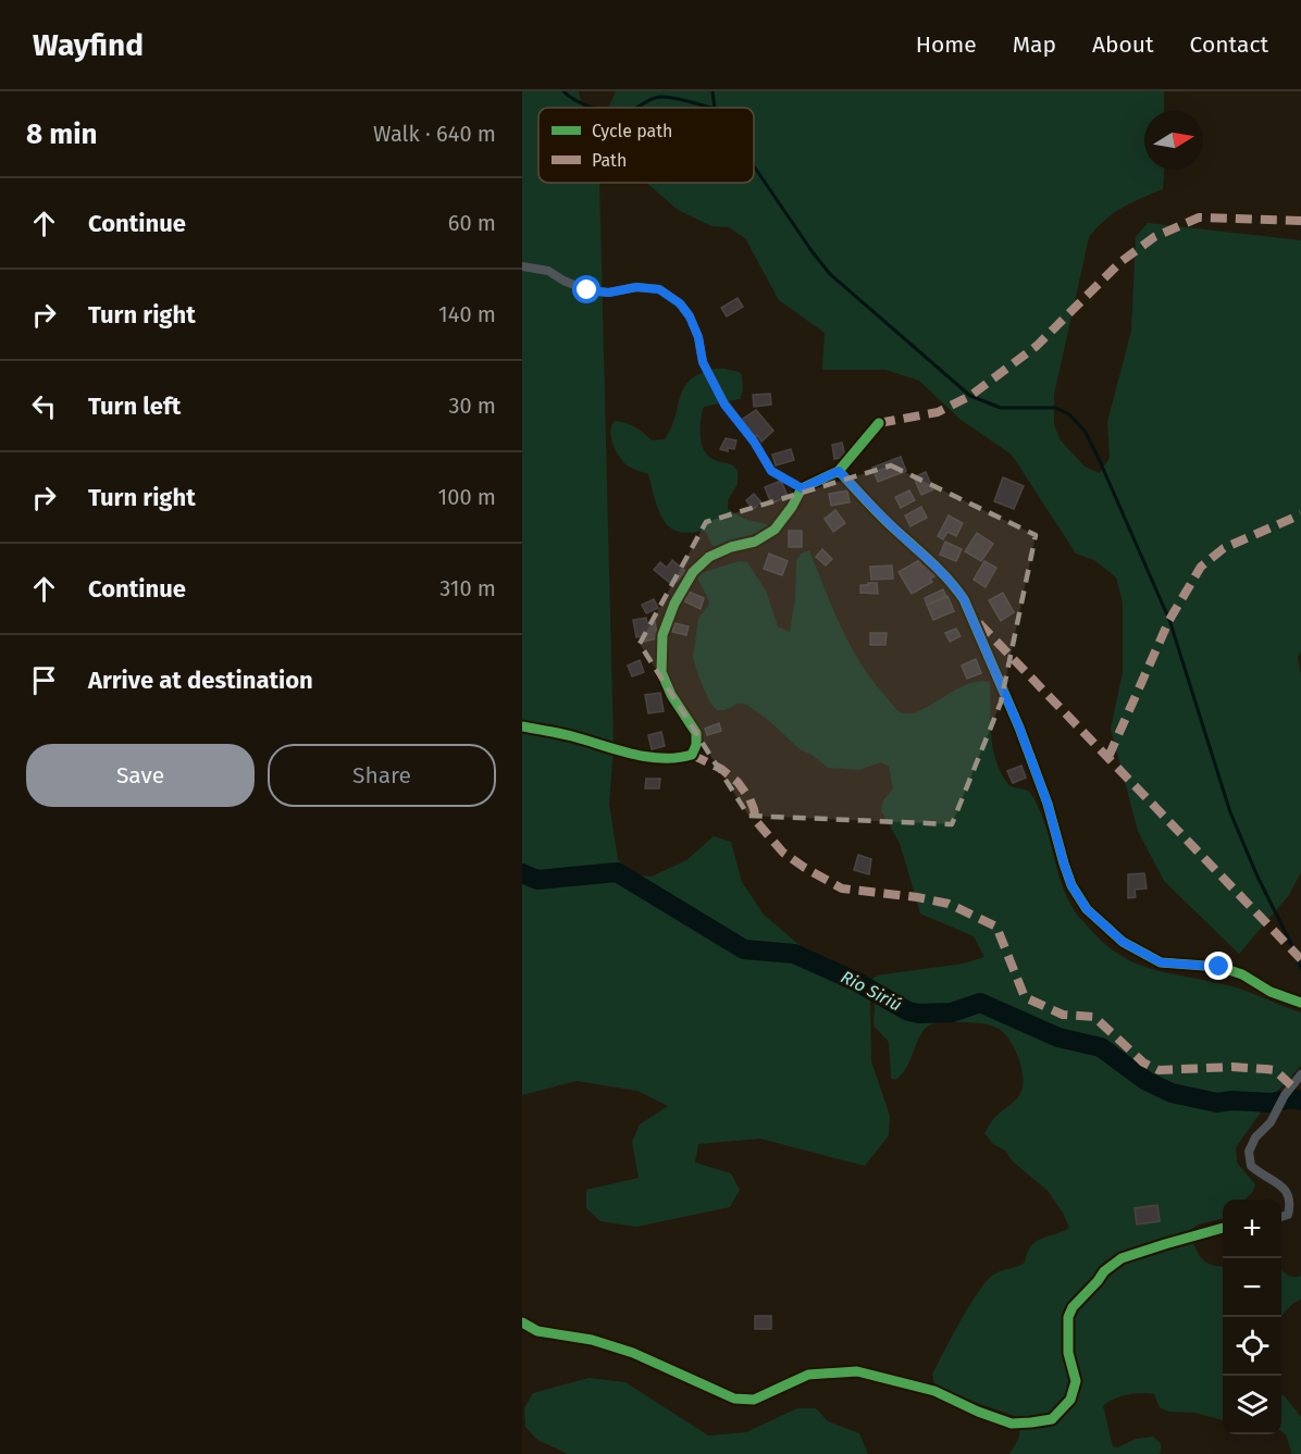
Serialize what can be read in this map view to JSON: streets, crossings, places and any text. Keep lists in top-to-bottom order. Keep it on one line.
{"water":["Rio Siriú"],"legend":["Cycle path","Path"],"north":"right","page":{"header":"Wayfind","nav":["Home","Map","About","Contact"],"heading":["8 min","Walk · 640 m"],"list":[["Continue","60 m"],["Turn right","140 m"],["Turn left","30 m"],["Turn right","100 m"],["Continue","310 m"],"Arrive at destination"],"buttons":["Save","Share"],"map_buttons":["+","−"]}}
